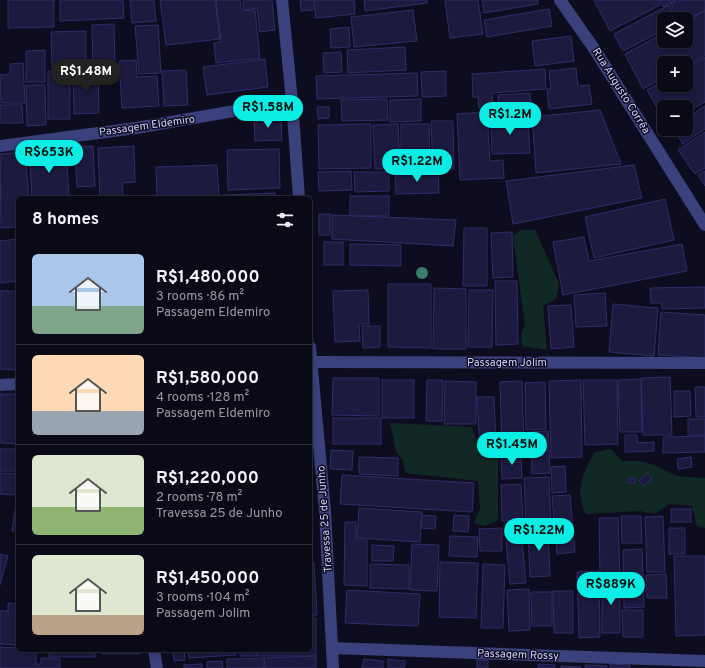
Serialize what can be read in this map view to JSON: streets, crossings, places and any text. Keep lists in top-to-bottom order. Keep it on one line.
{"streets":{"street":["Rua Augusto Corrêa","Passagem Eldemiro","Passagem Jolim","Travessa 25 de Junho","Passagem Rossy"]},"crossings":[["Travessa 25 de Junho","Passagem Rossy"]],"page":{"map_buttons":["+","−"],"price":["R$1.48M","R$1.58M","R$1.2M","R$653K","R$1.22M","R$1.45M","R$1.22M","R$889K"],"heading":"8 homes","list":[{"name":"R$1,480,000","note":"3 rooms · 86 m² · Passagem Eldemiro"},{"name":"R$1,580,000","note":"4 rooms · 128 m² · Passagem Eldemiro"},{"name":"R$1,220,000","note":"2 rooms · 78 m² · Travessa 25 de Junho"},{"name":"R$1,450,000","note":"3 rooms · 104 m² · Passagem Jolim"}]}}
